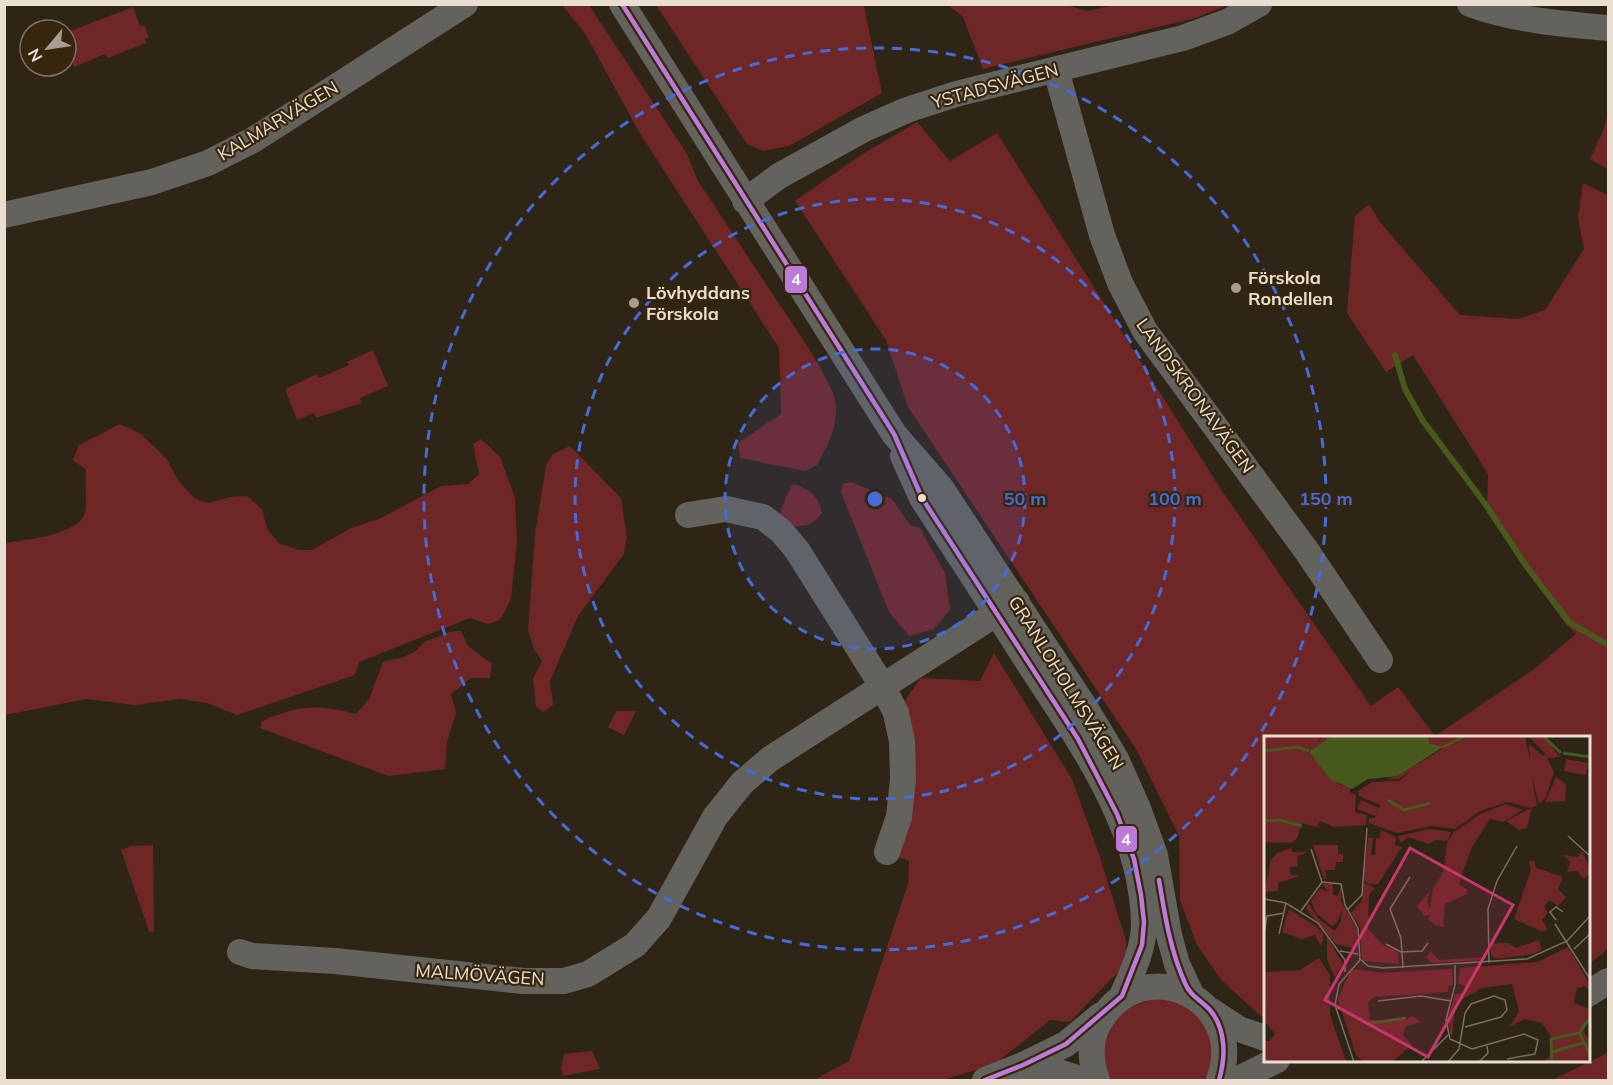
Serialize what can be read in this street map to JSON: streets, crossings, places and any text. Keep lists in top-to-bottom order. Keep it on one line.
{"streets":{"street":["YSTADSVÄGEN","KALMARVÄGEN","LANDSKRONAVÄGEN","GRANLOHOLMSVÄGEN","MALMÖVÄGEN"]},"crossings":[["YSTADSVÄGEN","LANDSKRONAVÄGEN"],["YSTADSVÄGEN","GRANLOHOLMSVÄGEN"],["GRANLOHOLMSVÄGEN","MALMÖVÄGEN"]],"places":["Förskola Rondellen","Lövhyddans Förskola"],"lines":["transit line 4"],"north":"bottom left","rings":["50 m","100 m","150 m"]}
